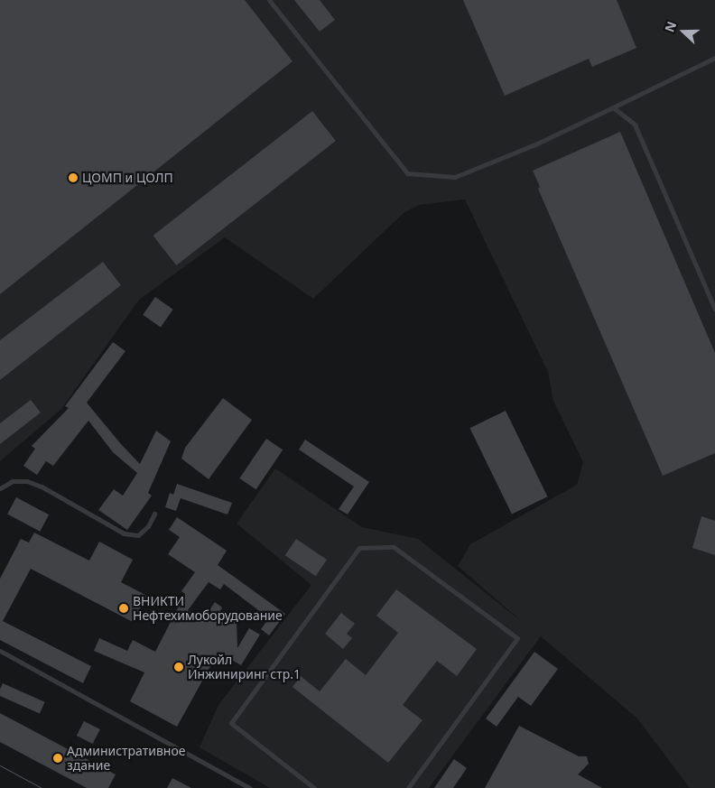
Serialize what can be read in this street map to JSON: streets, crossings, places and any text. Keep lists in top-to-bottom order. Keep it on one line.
{"places":["ЦОМП и ЦОЛП","ВНИКТИ Нефтехимоборудование","Лукойл Инжиниринг стр.1","Административное здание"],"north":"left"}
